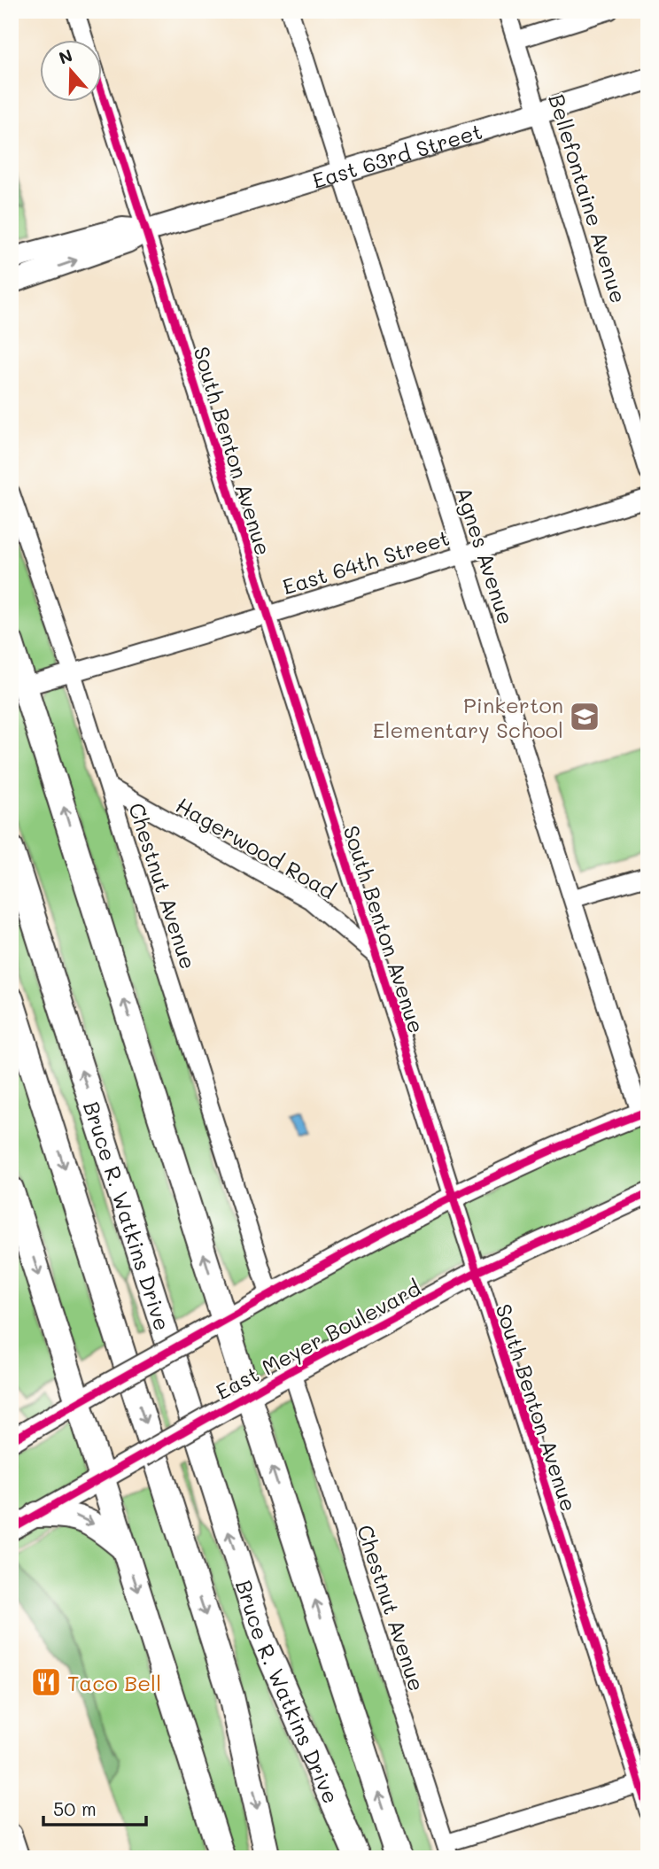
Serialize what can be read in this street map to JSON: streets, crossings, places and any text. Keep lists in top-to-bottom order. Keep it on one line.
{"streets":{"highway":["Bruce R. Watkins Drive"],"main road":["East 63rd Street","East Meyer Boulevard"],"street":["Bellefontaine Avenue","South Benton Avenue","Agnes Avenue","East 64th Street","Hagerwood Road","Chestnut Avenue"]},"crossings":[["East 63rd Street","Bellefontaine Avenue"],["East 63rd Street","South Benton Avenue"],["East 63rd Street","Agnes Avenue"],["South Benton Avenue","East 64th Street"],["South Benton Avenue","Hagerwood Road"],["South Benton Avenue","East Meyer Boulevard"],["Agnes Avenue","East 64th Street"],["East 64th Street","Chestnut Avenue"],["Hagerwood Road","Chestnut Avenue"],["Chestnut Avenue","East Meyer Boulevard"]],"places":{"school or university":["Pinkerton Elementary School"],"restaurant":["Taco Bell"]},"scale_bar":"50 m","north":"top"}
